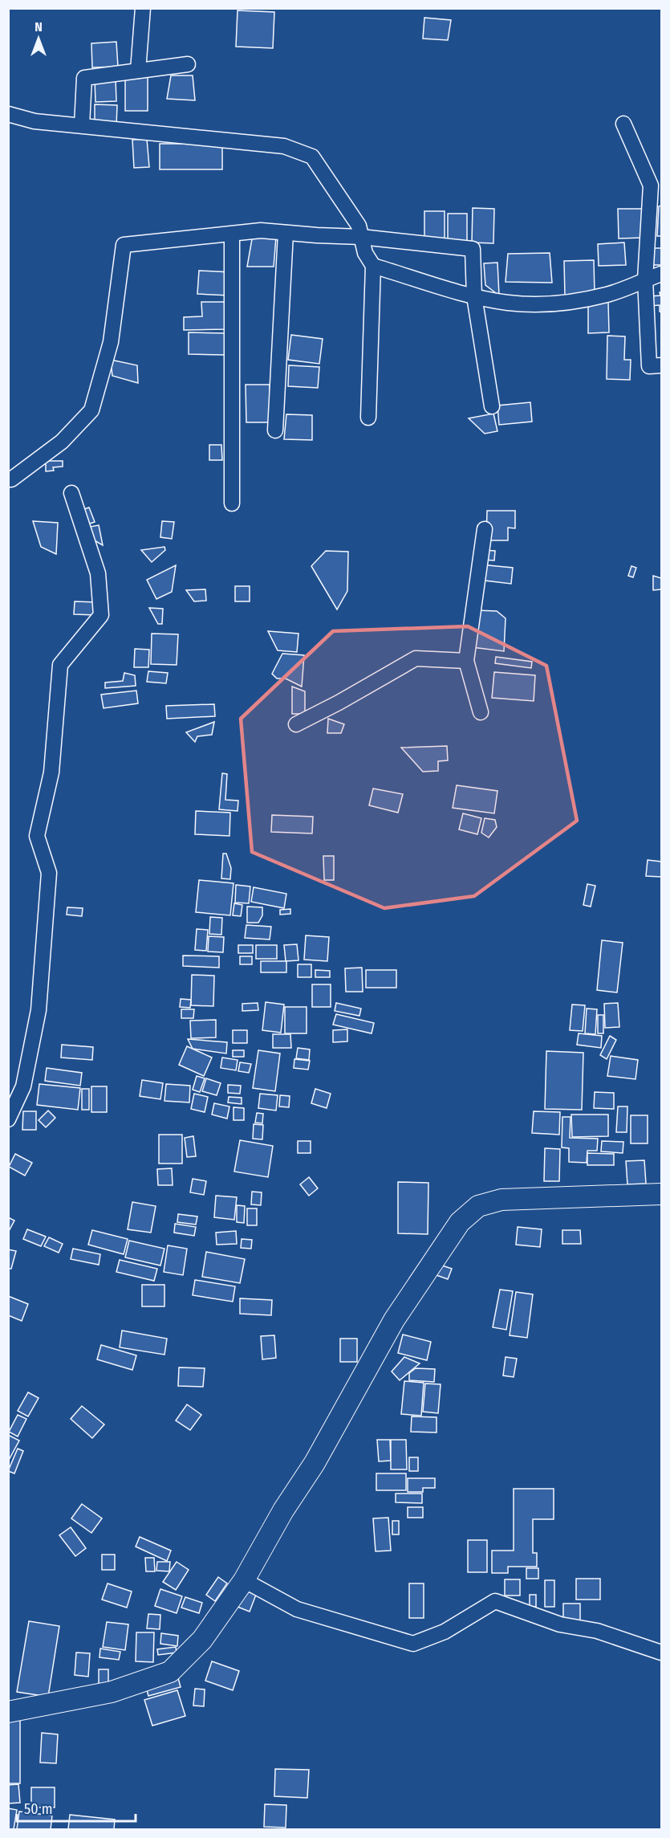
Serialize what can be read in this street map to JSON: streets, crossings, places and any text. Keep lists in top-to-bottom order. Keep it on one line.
{"scale_bar":"50 m","north":"top"}
